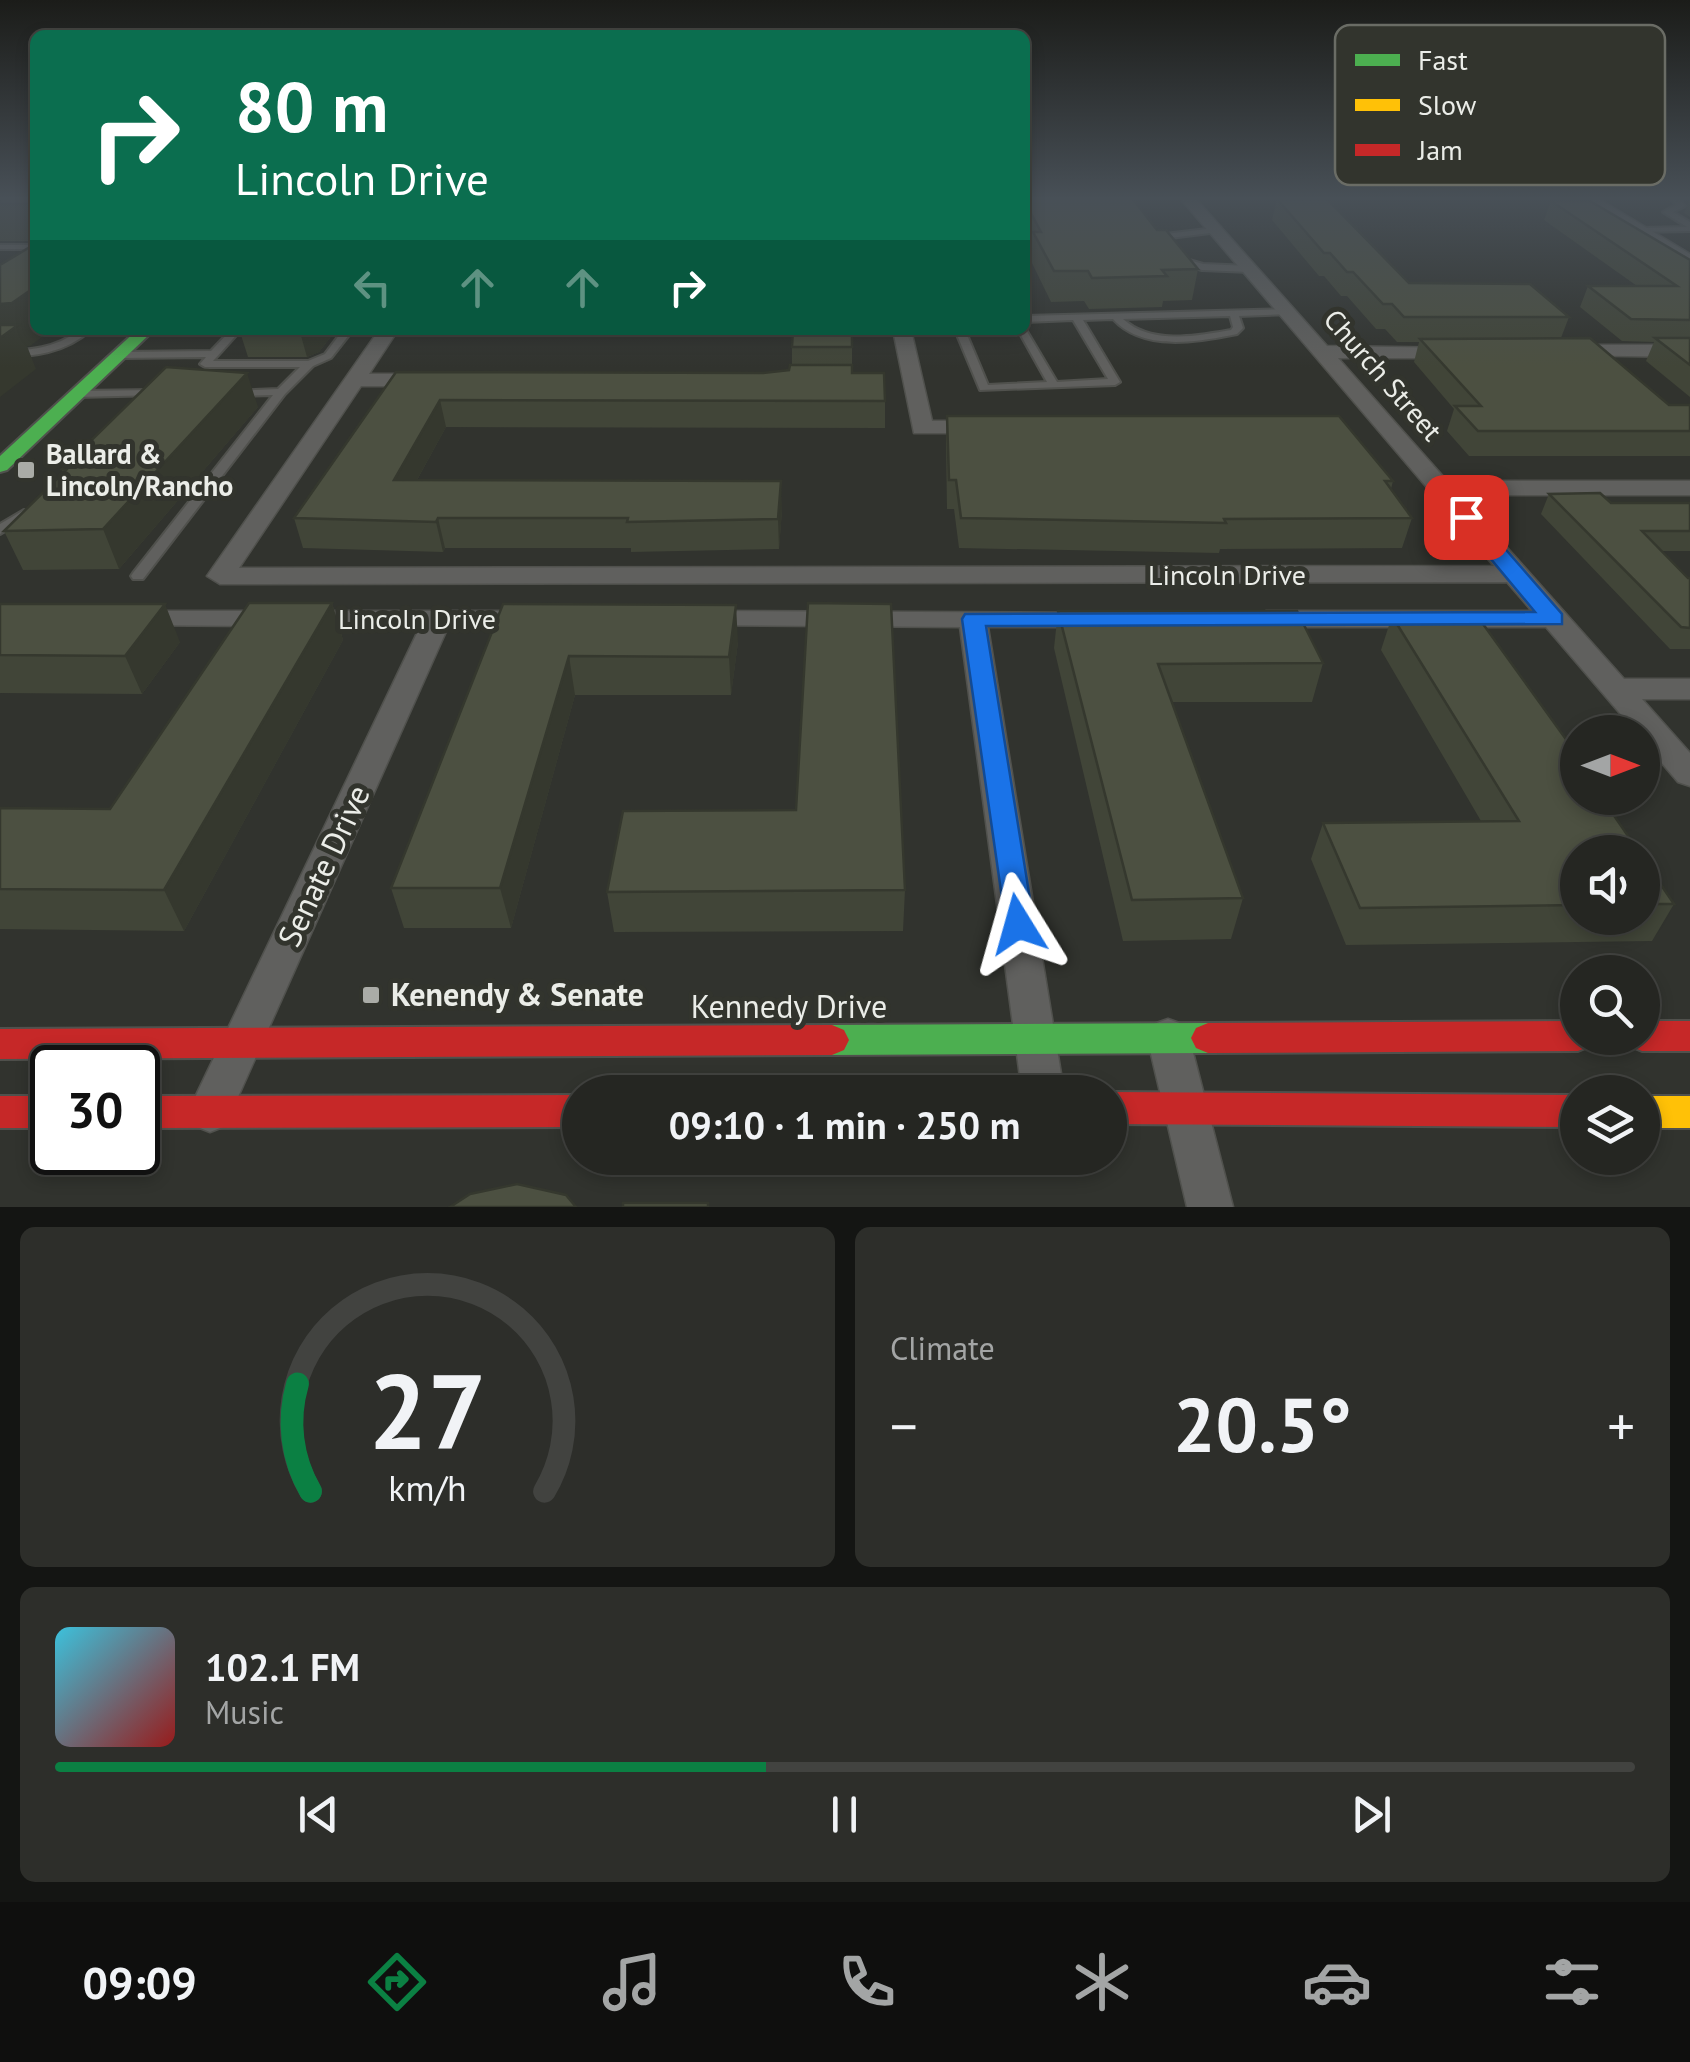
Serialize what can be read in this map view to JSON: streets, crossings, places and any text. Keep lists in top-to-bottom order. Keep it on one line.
{"streets":{"street":["Church Street","Lincoln Drive","Senate Drive","Kennedy Drive"]},"crossings":[["Church Street","Lincoln Drive"],["Lincoln Drive","Senate Drive"],["Senate Drive","Kennedy Drive"]],"places":{"transit":["Ballard & Lincoln/Rancho","Kenendy & Senate"]},"legend":["Fast","Slow","Jam"],"north":"right","page":{"turn":["80 m","Lincoln Drive"],"limit":"30","trip":"09:10 · 1 min · 250 m","tile":"Climate","heat":["−","20.5°","+"],"song":["102.1 FM","Music"],"tabs":"09:09","gauge":["27","km/h"]}}
